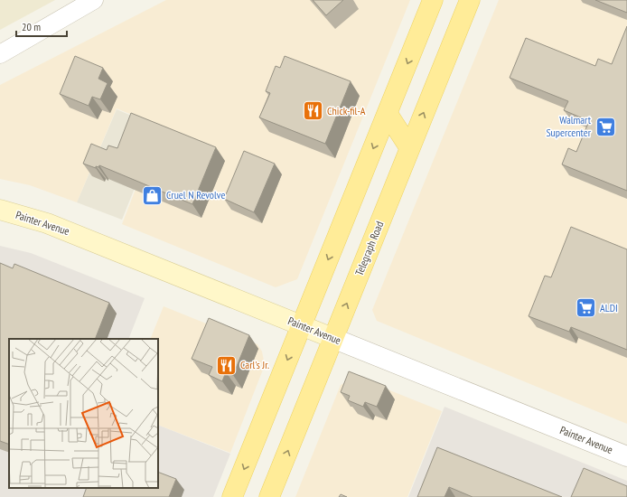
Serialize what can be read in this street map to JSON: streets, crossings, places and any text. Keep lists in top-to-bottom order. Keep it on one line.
{"streets":{"main road":["Painter Avenue","Telegraph Road"]},"crossings":[["Painter Avenue","Telegraph Road"]],"places":{"restaurant":["Chick-fil-A","Carl's Jr."],"supermarket":["Walmart Supercenter","ALDI"],"shop":["Cruel N Revolve"]},"scale_bar":"20 m"}
